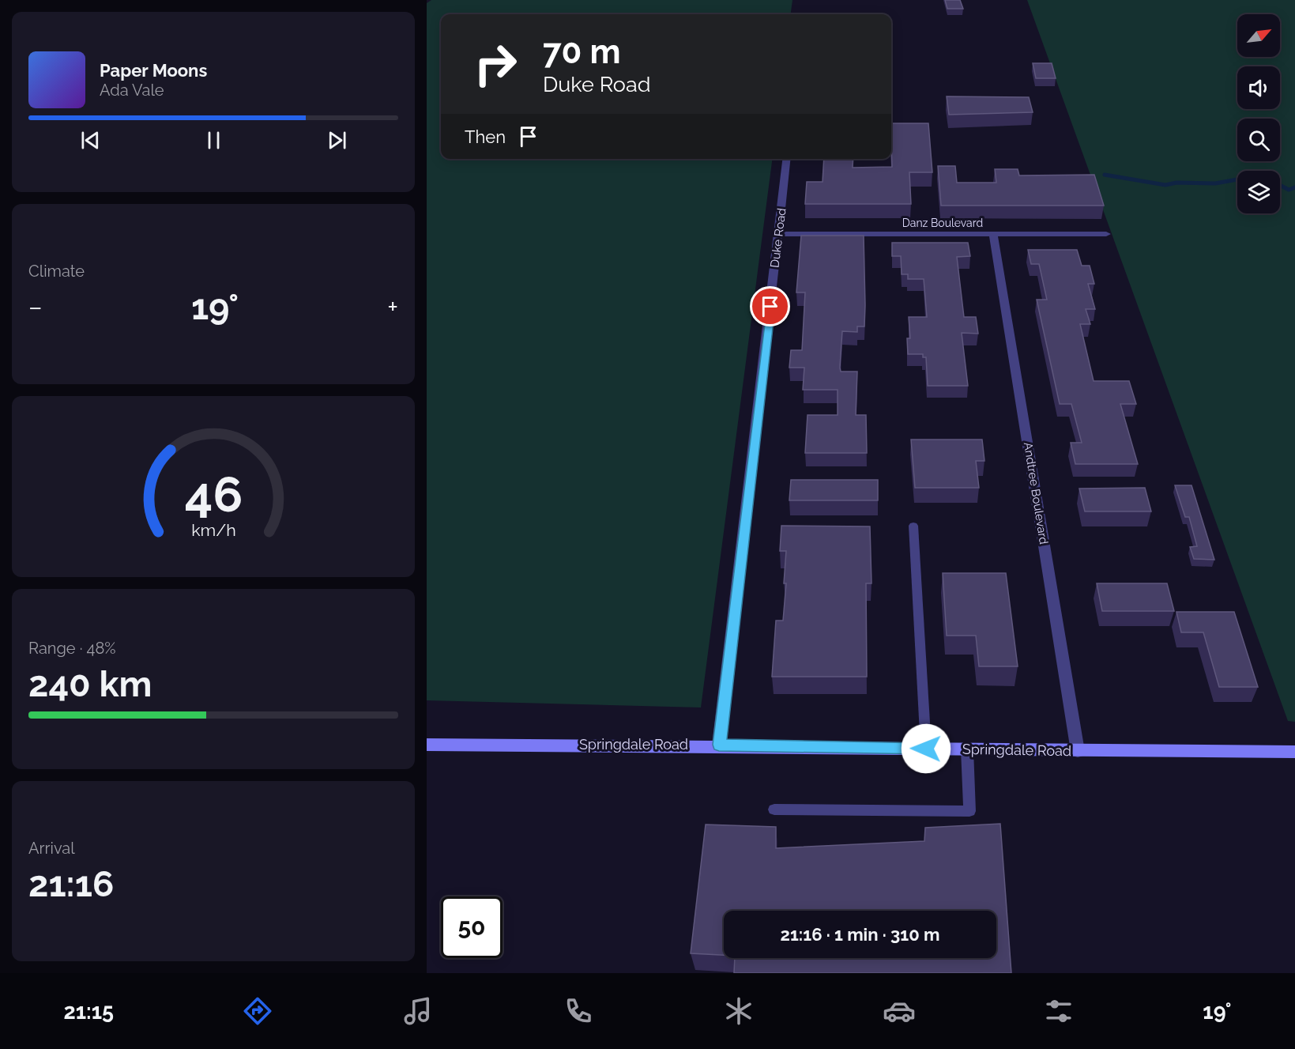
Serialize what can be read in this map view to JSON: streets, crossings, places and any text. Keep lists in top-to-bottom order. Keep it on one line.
{"streets":{"main road":["Springdale Road"],"street":["Danz Boulevard","Duke Road","Andtree Boulevard"]},"crossings":[["Danz Boulevard","Duke Road"],["Danz Boulevard","Andtree Boulevard"],["Duke Road","Springdale Road"],["Andtree Boulevard","Springdale Road"]],"north":"top right","page":{"turn":["70 m","Duke Road"],"song":["Paper Moons","Ada Vale"],"then":"Then","tile":["Climate",["Range · 48%","240 km"],["Arrival","21:16"]],"heat":["−","19°","+"],"limit":"50","trip":"21:16 · 1 min · 310 m","tabs":["21:15","19°"],"gauge":["46","km/h"]}}
